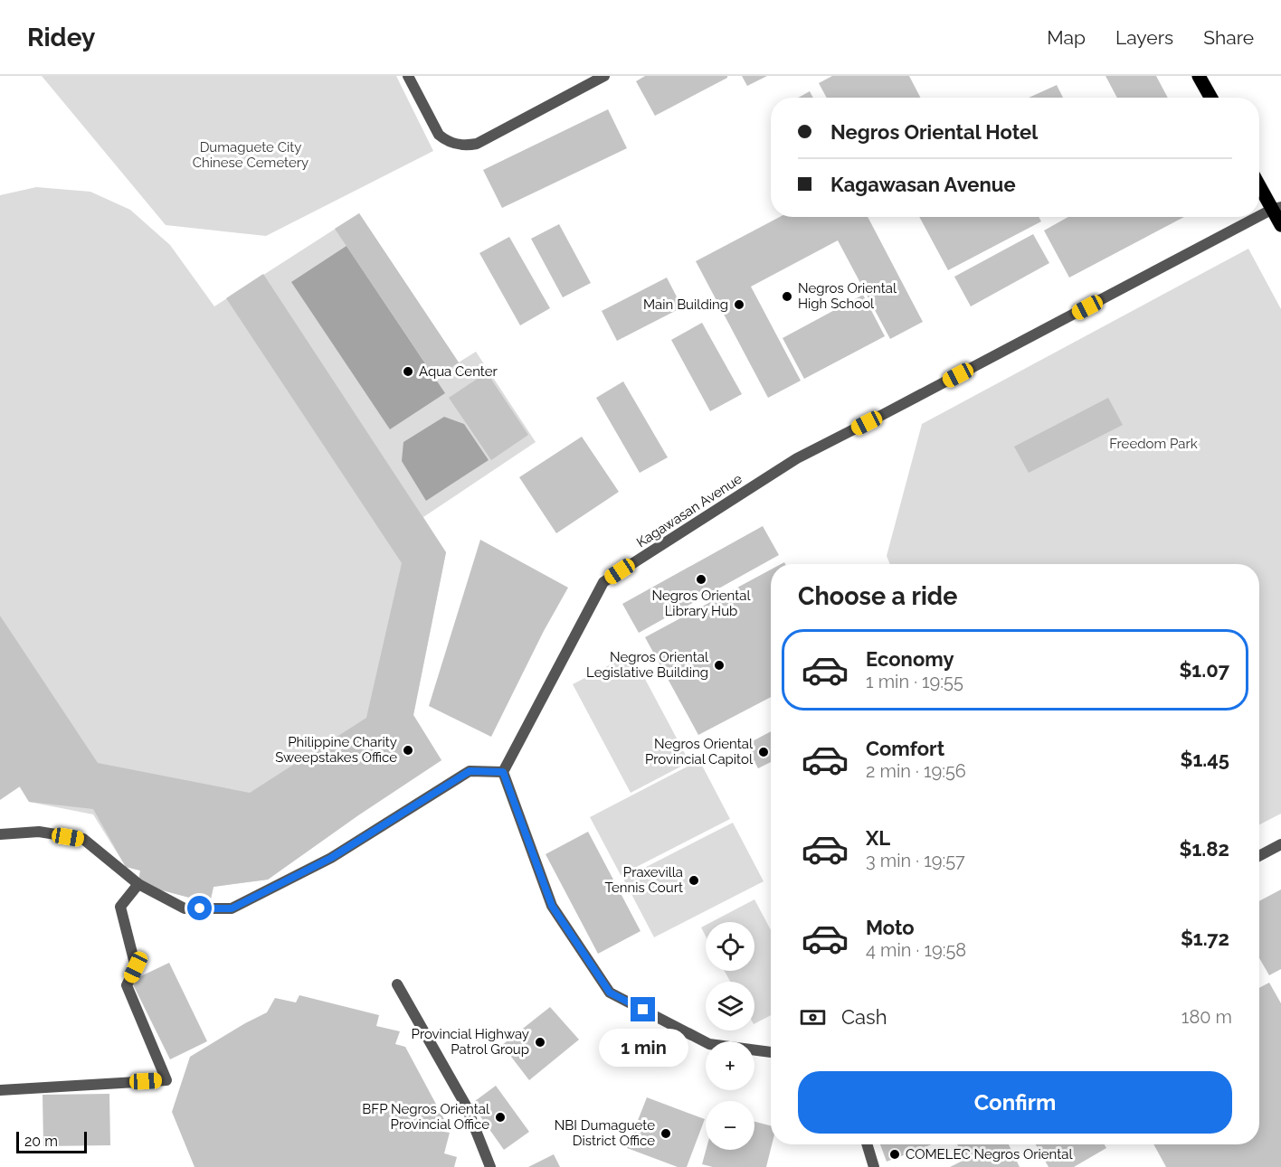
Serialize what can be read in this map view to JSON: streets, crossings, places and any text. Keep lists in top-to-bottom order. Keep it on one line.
{"streets":{"street":["Kagawasan Avenue"]},"parks":["Dumaguete City Chinese Cemetery","Freedom Park"],"places":["Negros Oriental High School","Main Building","Aqua Center","Negros Oriental Library Hub","Negros Oriental Legislative Building","Philippine Charity Sweepstakes Office","Negros Oriental Provincial Capitol","Praxevilla Tennis Court","Provincial Highway Patrol Group","BFP Negros Oriental Provincial Office","NBI Dumaguete District Office","COMELEC Negros Oriental"],"scale_bar":"20 m","page":{"header":"Ridey","nav":["Map","Layers","Share"],"banner":["Negros Oriental Hotel","Kagawasan Avenue"],"heading":"Choose a ride","list":[{"name":"Economy","note":"1 min · 19:55","value":"$1.07"},{"name":"Comfort","note":"2 min · 19:56","value":"$1.45"},{"name":"XL","note":"3 min · 19:57","value":"$1.82"},{"name":"Moto","note":"4 min · 19:58","value":"$1.72"}],"map_buttons":["+","−"],"pay":["Cash","180 m"],"bubble":"1 min","buttons":"Confirm","scale":"20 m"}}
